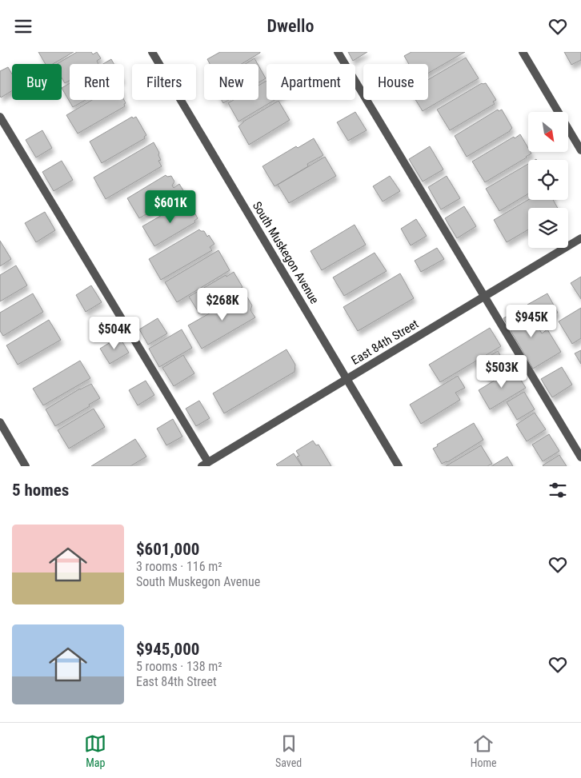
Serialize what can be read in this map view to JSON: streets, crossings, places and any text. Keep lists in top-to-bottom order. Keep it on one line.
{"streets":{"street":["South Muskegon Avenue","East 84th Street"]},"crossings":[["South Muskegon Avenue","East 84th Street"]],"north":"bottom right","page":{"header":"Dwello","chip":["Buy","Rent","Filters","New","Apartment","House"],"price":["$601K","$268K","$945K","$504K","$503K"],"heading":"5 homes","list":[{"name":"$601,000","note":"3 rooms · 116 m² · South Muskegon Avenue"},{"name":"$945,000","note":"5 rooms · 138 m² · East 84th Street"}],"tabs":["Map","Saved","Home"]}}
